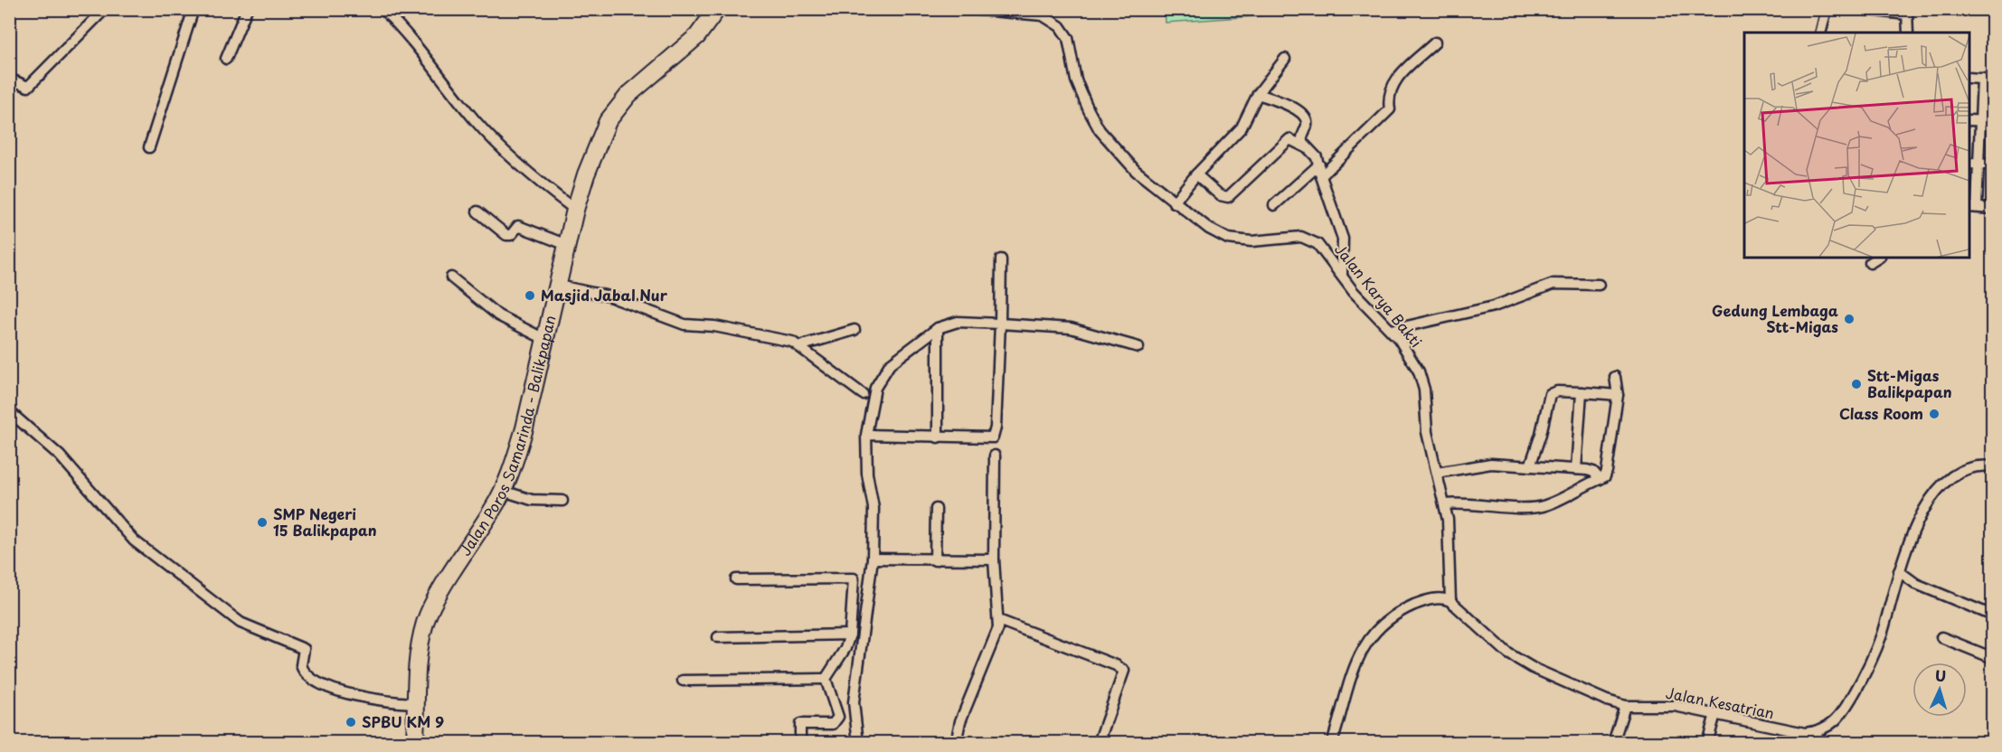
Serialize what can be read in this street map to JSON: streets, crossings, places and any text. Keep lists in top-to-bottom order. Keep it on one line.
{"streets":{"highway":["Jalan Poros Samarinda - Balikpapan"],"street":["Jalan Karya Bakti","Jalan Kesatrian"]},"crossings":[["Jalan Karya Bakti","Jalan Kesatrian"]],"places":["Masjid Jabal Nur","Gedung Lembaga Stt-Migas","Stt-Migas Balikpapan","Class Room","SMP Negeri 15 Balikpapan","SPBU KM 9"],"north":"top"}
